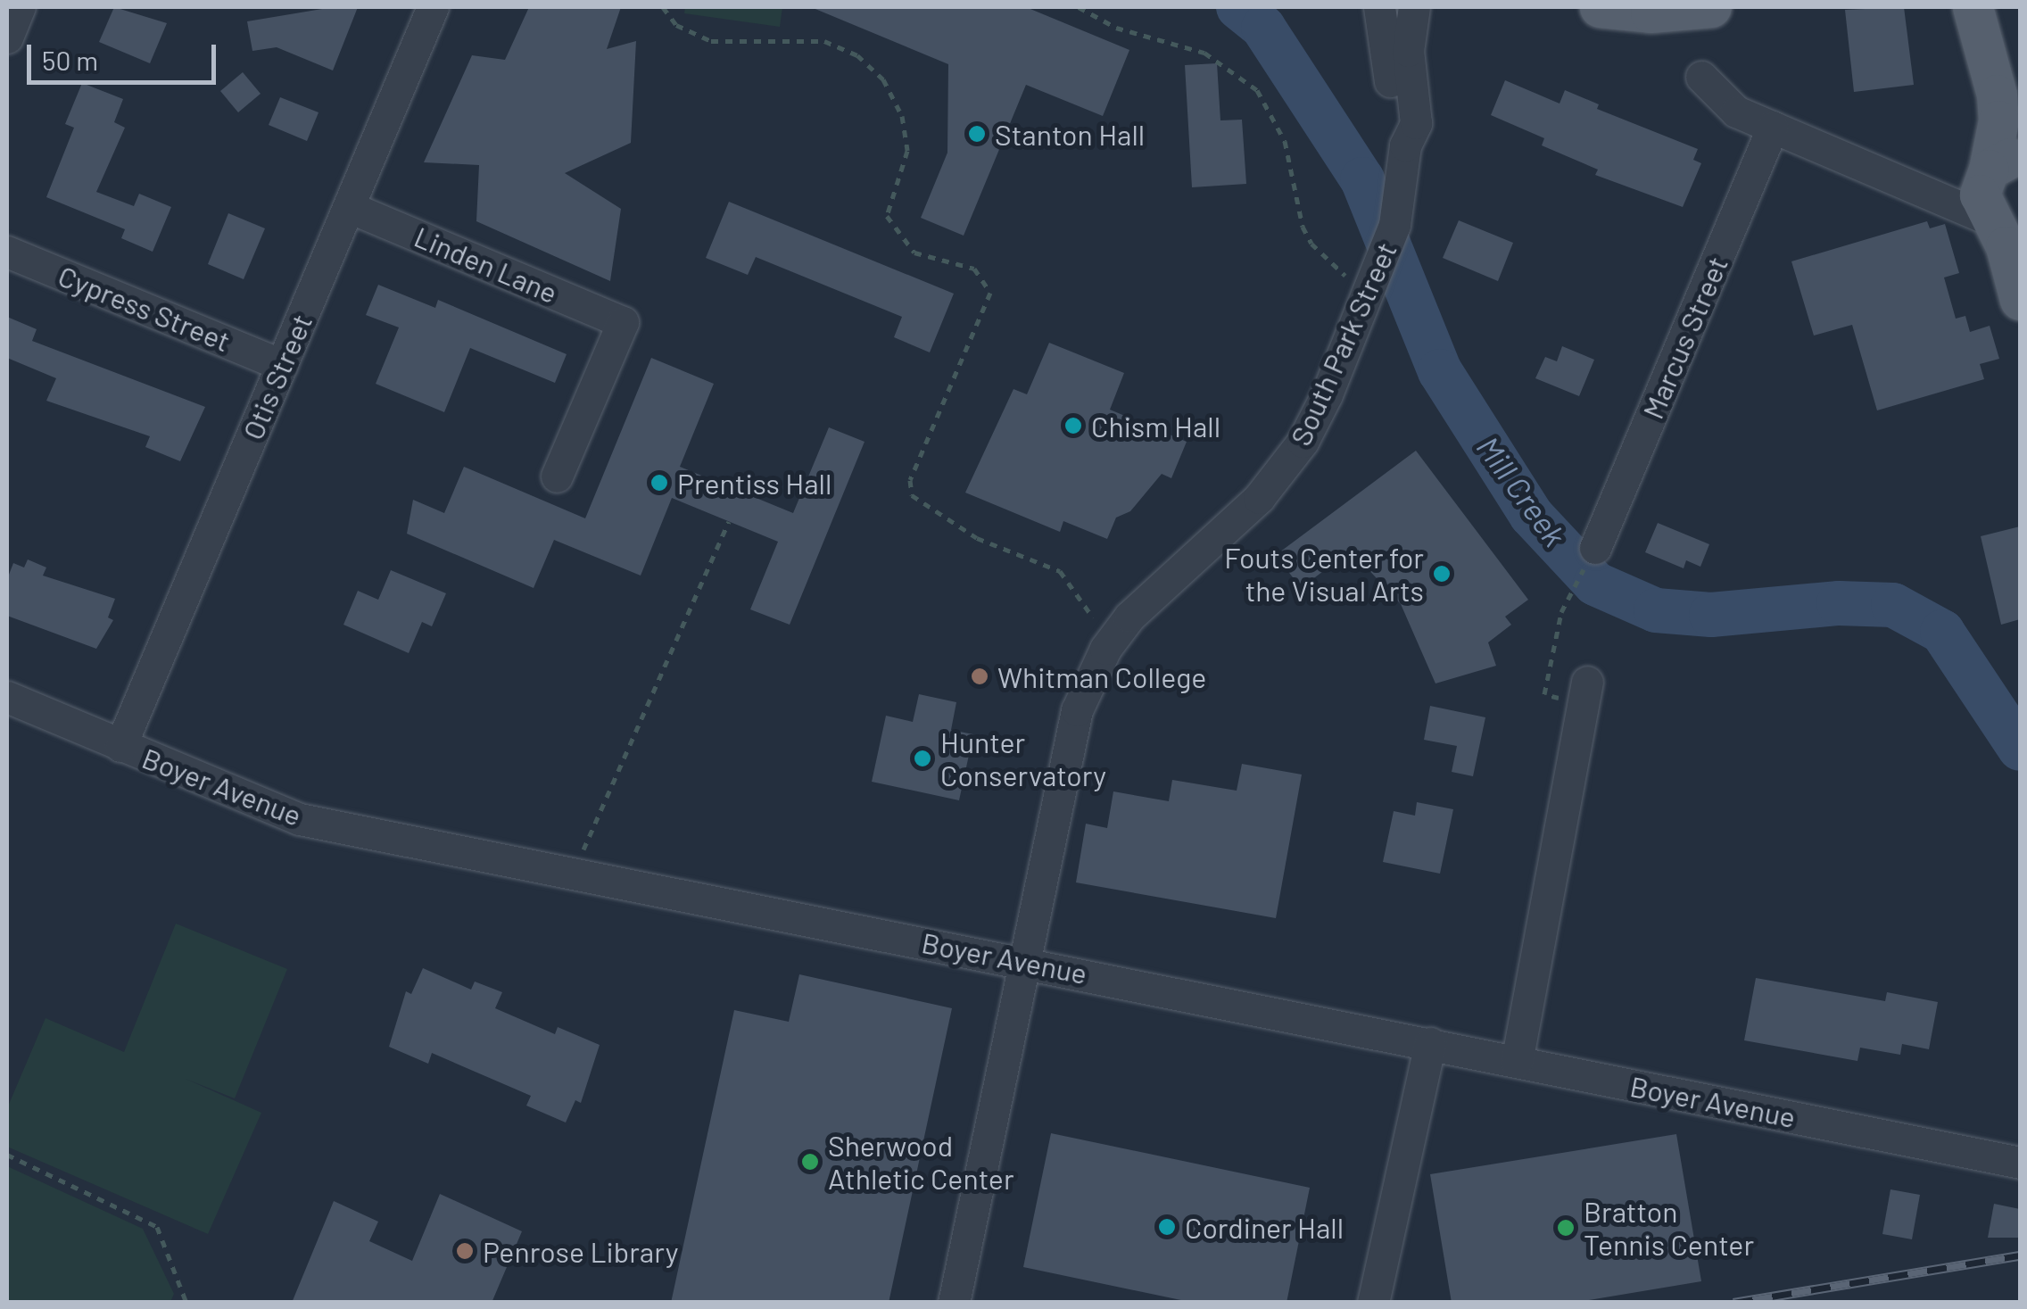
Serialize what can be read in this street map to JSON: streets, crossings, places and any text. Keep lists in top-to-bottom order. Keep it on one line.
{"streets":{"street":["Linden Lane","Cypress Street","Marcus Street","South Park Street","Otis Street","Boyer Avenue"]},"crossings":[["Linden Lane","Otis Street"],["Cypress Street","Otis Street"],["South Park Street","Boyer Avenue"],["Otis Street","Boyer Avenue"]],"water":["Mill Creek"],"places":["Stanton Hall","Chism Hall","Prentiss Hall","Fouts Center for the Visual Arts","Whitman College","Hunter Conservatory","Sherwood Athletic Center","Cordiner Hall","Bratton Tennis Center","Penrose Library"],"scale_bar":"50 m"}
